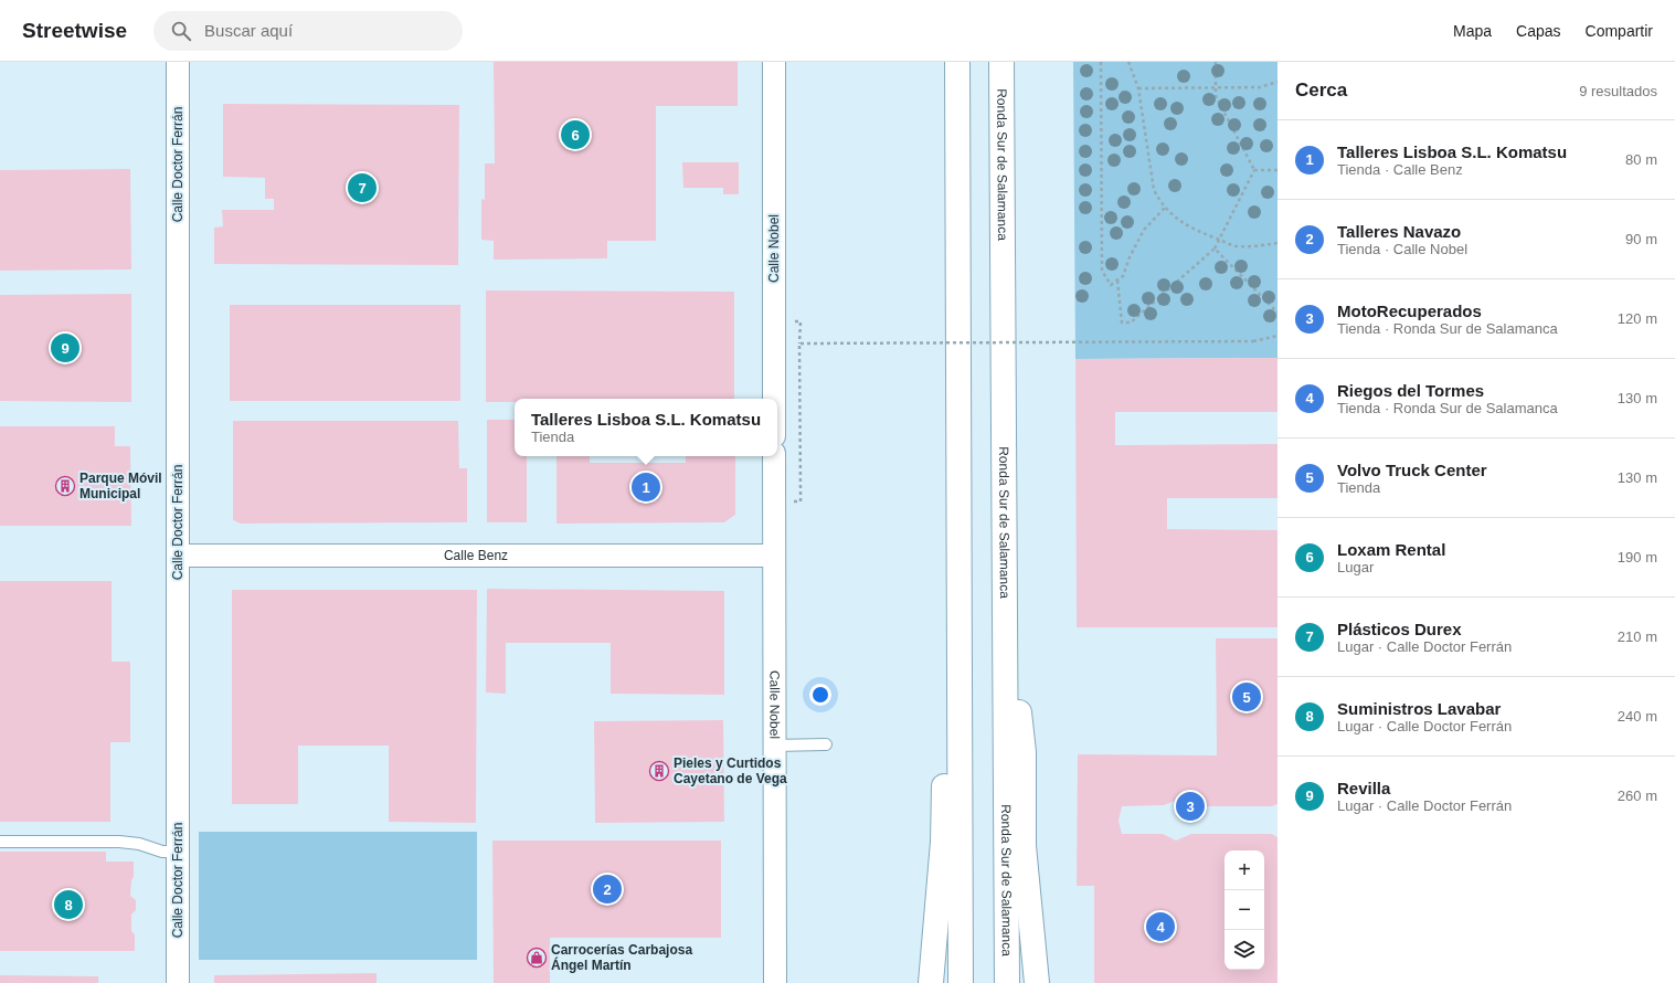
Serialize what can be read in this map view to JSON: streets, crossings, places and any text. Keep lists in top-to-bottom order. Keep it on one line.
{"streets":{"highway":["Ronda Sur de Salamanca"],"street":["Calle Doctor Ferrán","Calle Nobel","Calle Benz"]},"crossings":[["Calle Doctor Ferrán","Calle Benz"],["Calle Nobel","Calle Benz"]],"places":{"building":["Parque Móvil Municipal","Pieles y Curtidos Cayetano de Vega"],"shop":["Carrocerías Carbajosa Ángel Martín"]},"page":{"header":"Streetwise","search":"Buscar aquí","nav":["Mapa","Capas","Compartir"],"heading":["Cerca","9 resultados"],"pins":["6","7","9","1","5","3","2","8","4"],"list":[{"mark":"1","name":"Talleres Lisboa S.L. Komatsu","note":"Tienda · Calle Benz","value":"80 m"},{"mark":"2","name":"Talleres Navazo","note":"Tienda · Calle Nobel","value":"90 m"},{"mark":"3","name":"MotoRecuperados","note":"Tienda · Ronda Sur de Salamanca","value":"120 m"},{"mark":"4","name":"Riegos del Tormes","note":"Tienda · Ronda Sur de Salamanca","value":"130 m"},{"mark":"5","name":"Volvo Truck Center","note":"Tienda","value":"130 m"},{"mark":"6","name":"Loxam Rental","note":"Lugar","value":"190 m"},{"mark":"7","name":"Plásticos Durex","note":"Lugar · Calle Doctor Ferrán","value":"210 m"},{"mark":"8","name":"Suministros Lavabar","note":"Lugar · Calle Doctor Ferrán","value":"240 m"},{"mark":"9","name":"Revilla","note":"Lugar · Calle Doctor Ferrán","value":"260 m"}],"popup":["Talleres Lisboa S.L. Komatsu","Tienda"],"map_buttons":["+","−"]}}
